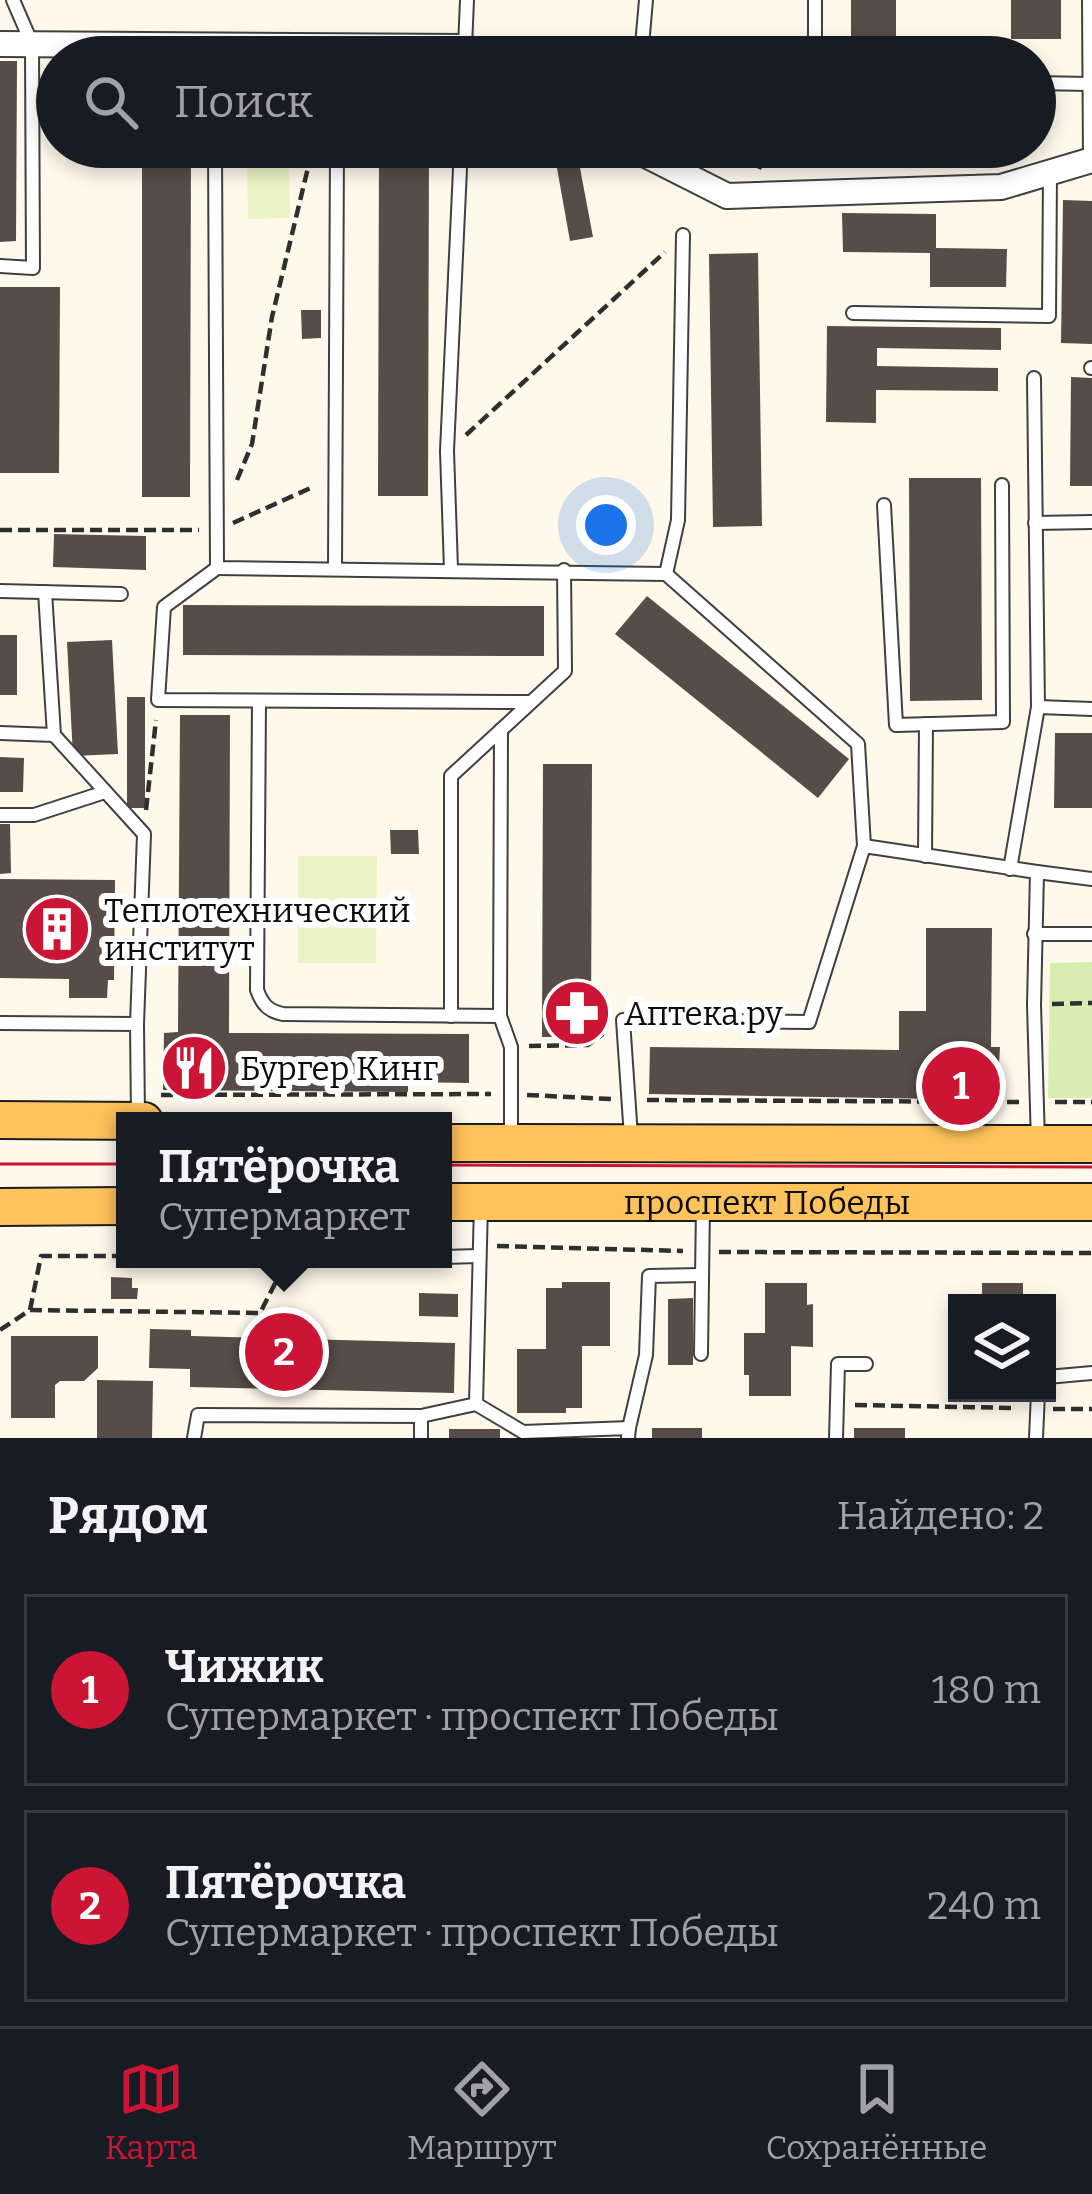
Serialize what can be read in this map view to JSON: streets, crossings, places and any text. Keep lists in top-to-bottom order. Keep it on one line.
{"streets":{"main road":["проспект Победы"]},"places":{"building":["Теплотехнический институт"],"pharmacy":["Аптека.ру"],"restaurant":["Бургер Кинг"]},"page":{"search":"Поиск","pins":["1","2"],"popup":["Пятёрочка","Супермаркет"],"heading":["Рядом","Найдено: 2"],"list":[{"mark":"1","name":"Чижик","note":"Супермаркет · проспект Победы","value":"180 m"},{"mark":"2","name":"Пятёрочка","note":"Супермаркет · проспект Победы","value":"240 m"}],"nav":["Карта","Маршрут","Сохранённые"]}}
